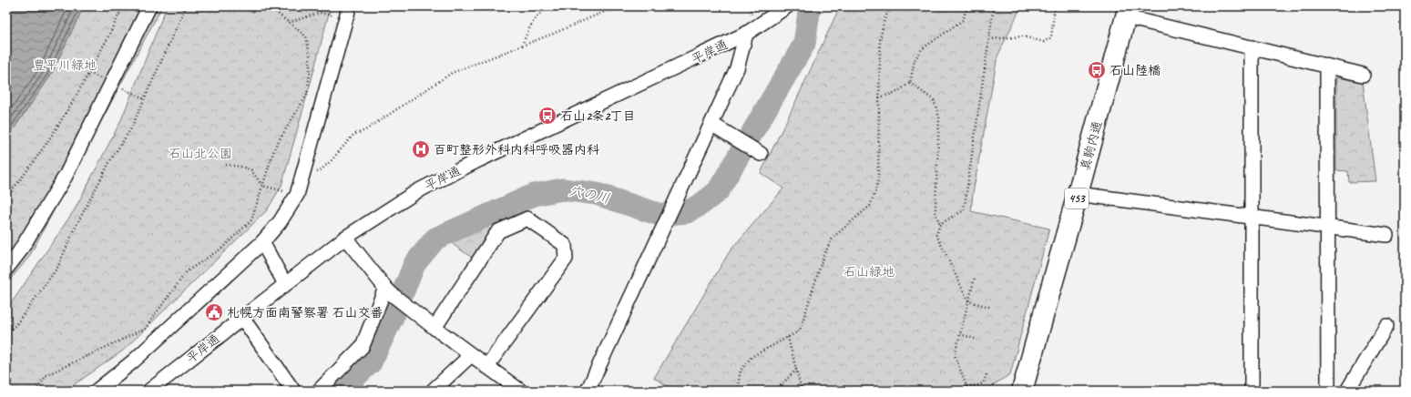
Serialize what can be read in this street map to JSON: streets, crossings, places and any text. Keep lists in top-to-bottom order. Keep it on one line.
{"streets":{"highway":["真駒内通","453"],"street":["平岸通"]},"water":["穴の川"],"parks":["豊平川緑地","石山北公園","石山緑地"],"places":{"bus stop":["石山陸橋","石山2条2丁目"],"hospital":["百町整形外科内科呼吸器内科"],"public building":["札幌方面南警察署 石山交番"]}}
